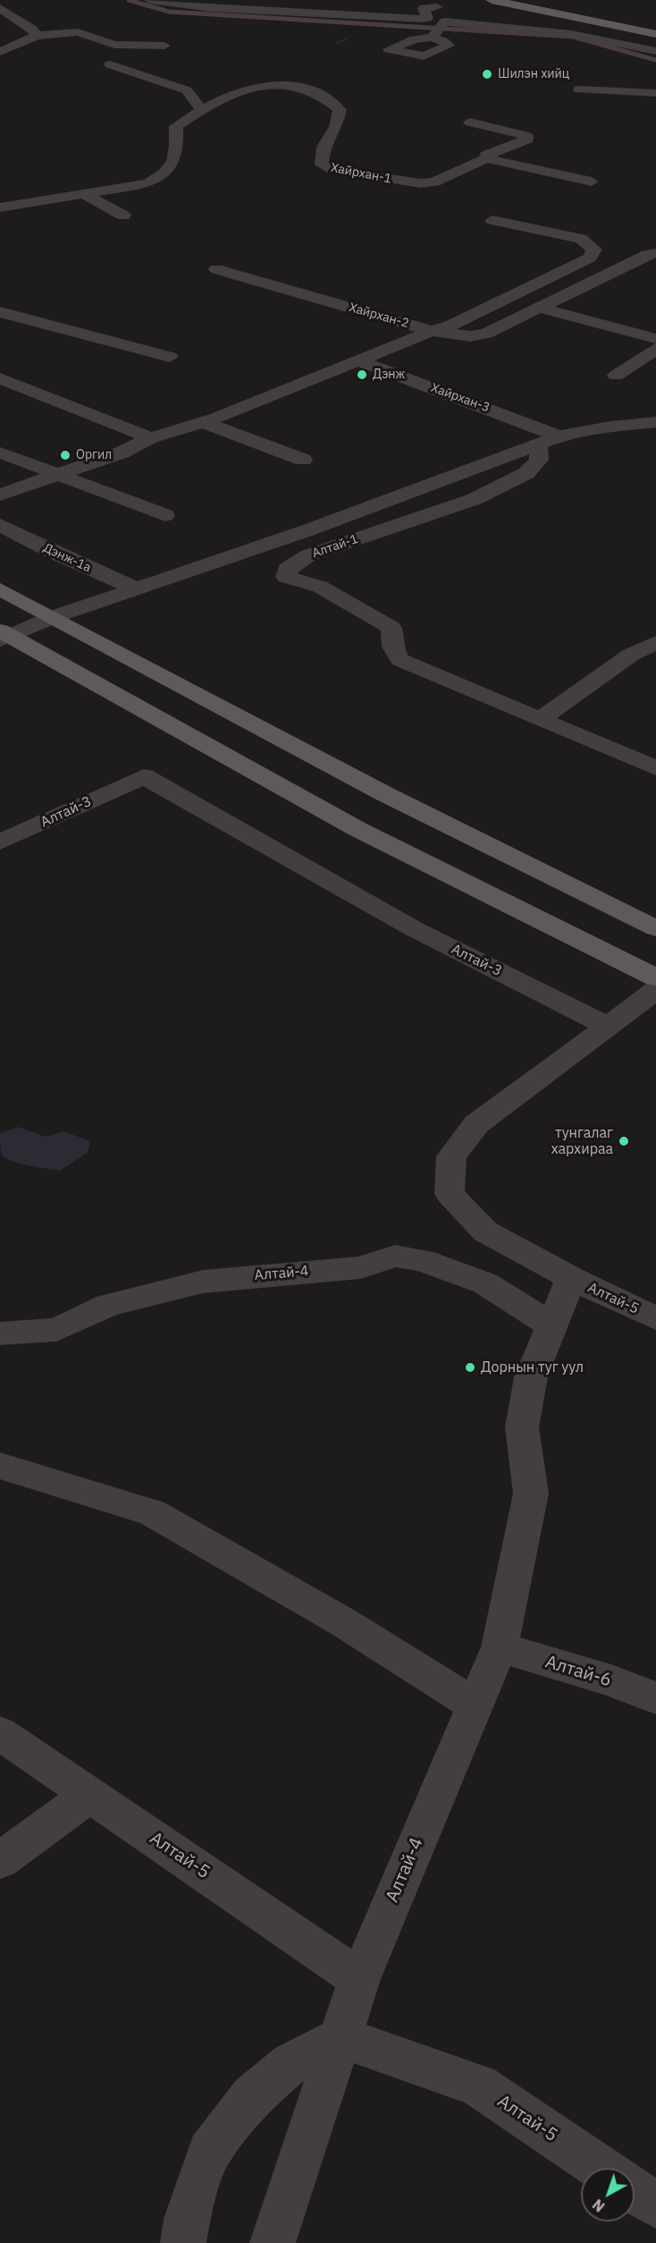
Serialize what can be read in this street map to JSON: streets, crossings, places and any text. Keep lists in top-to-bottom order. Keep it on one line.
{"streets":{"street":["Хайрхан-1","Хайрхан-2","Хайрхан-3","Алтай-1","Дэнж-1а","Алтай-3","Алтай-4","Алтай-5","Алтай-6"]},"crossings":[["Алтай-4","Алтай-5"],["Алтай-4","Алтай-6"]],"places":["Шилэн хийц","Дэнж","Оргил","тунгалаг хархираа","Дорнын туг уул"],"north":"bottom left"}
